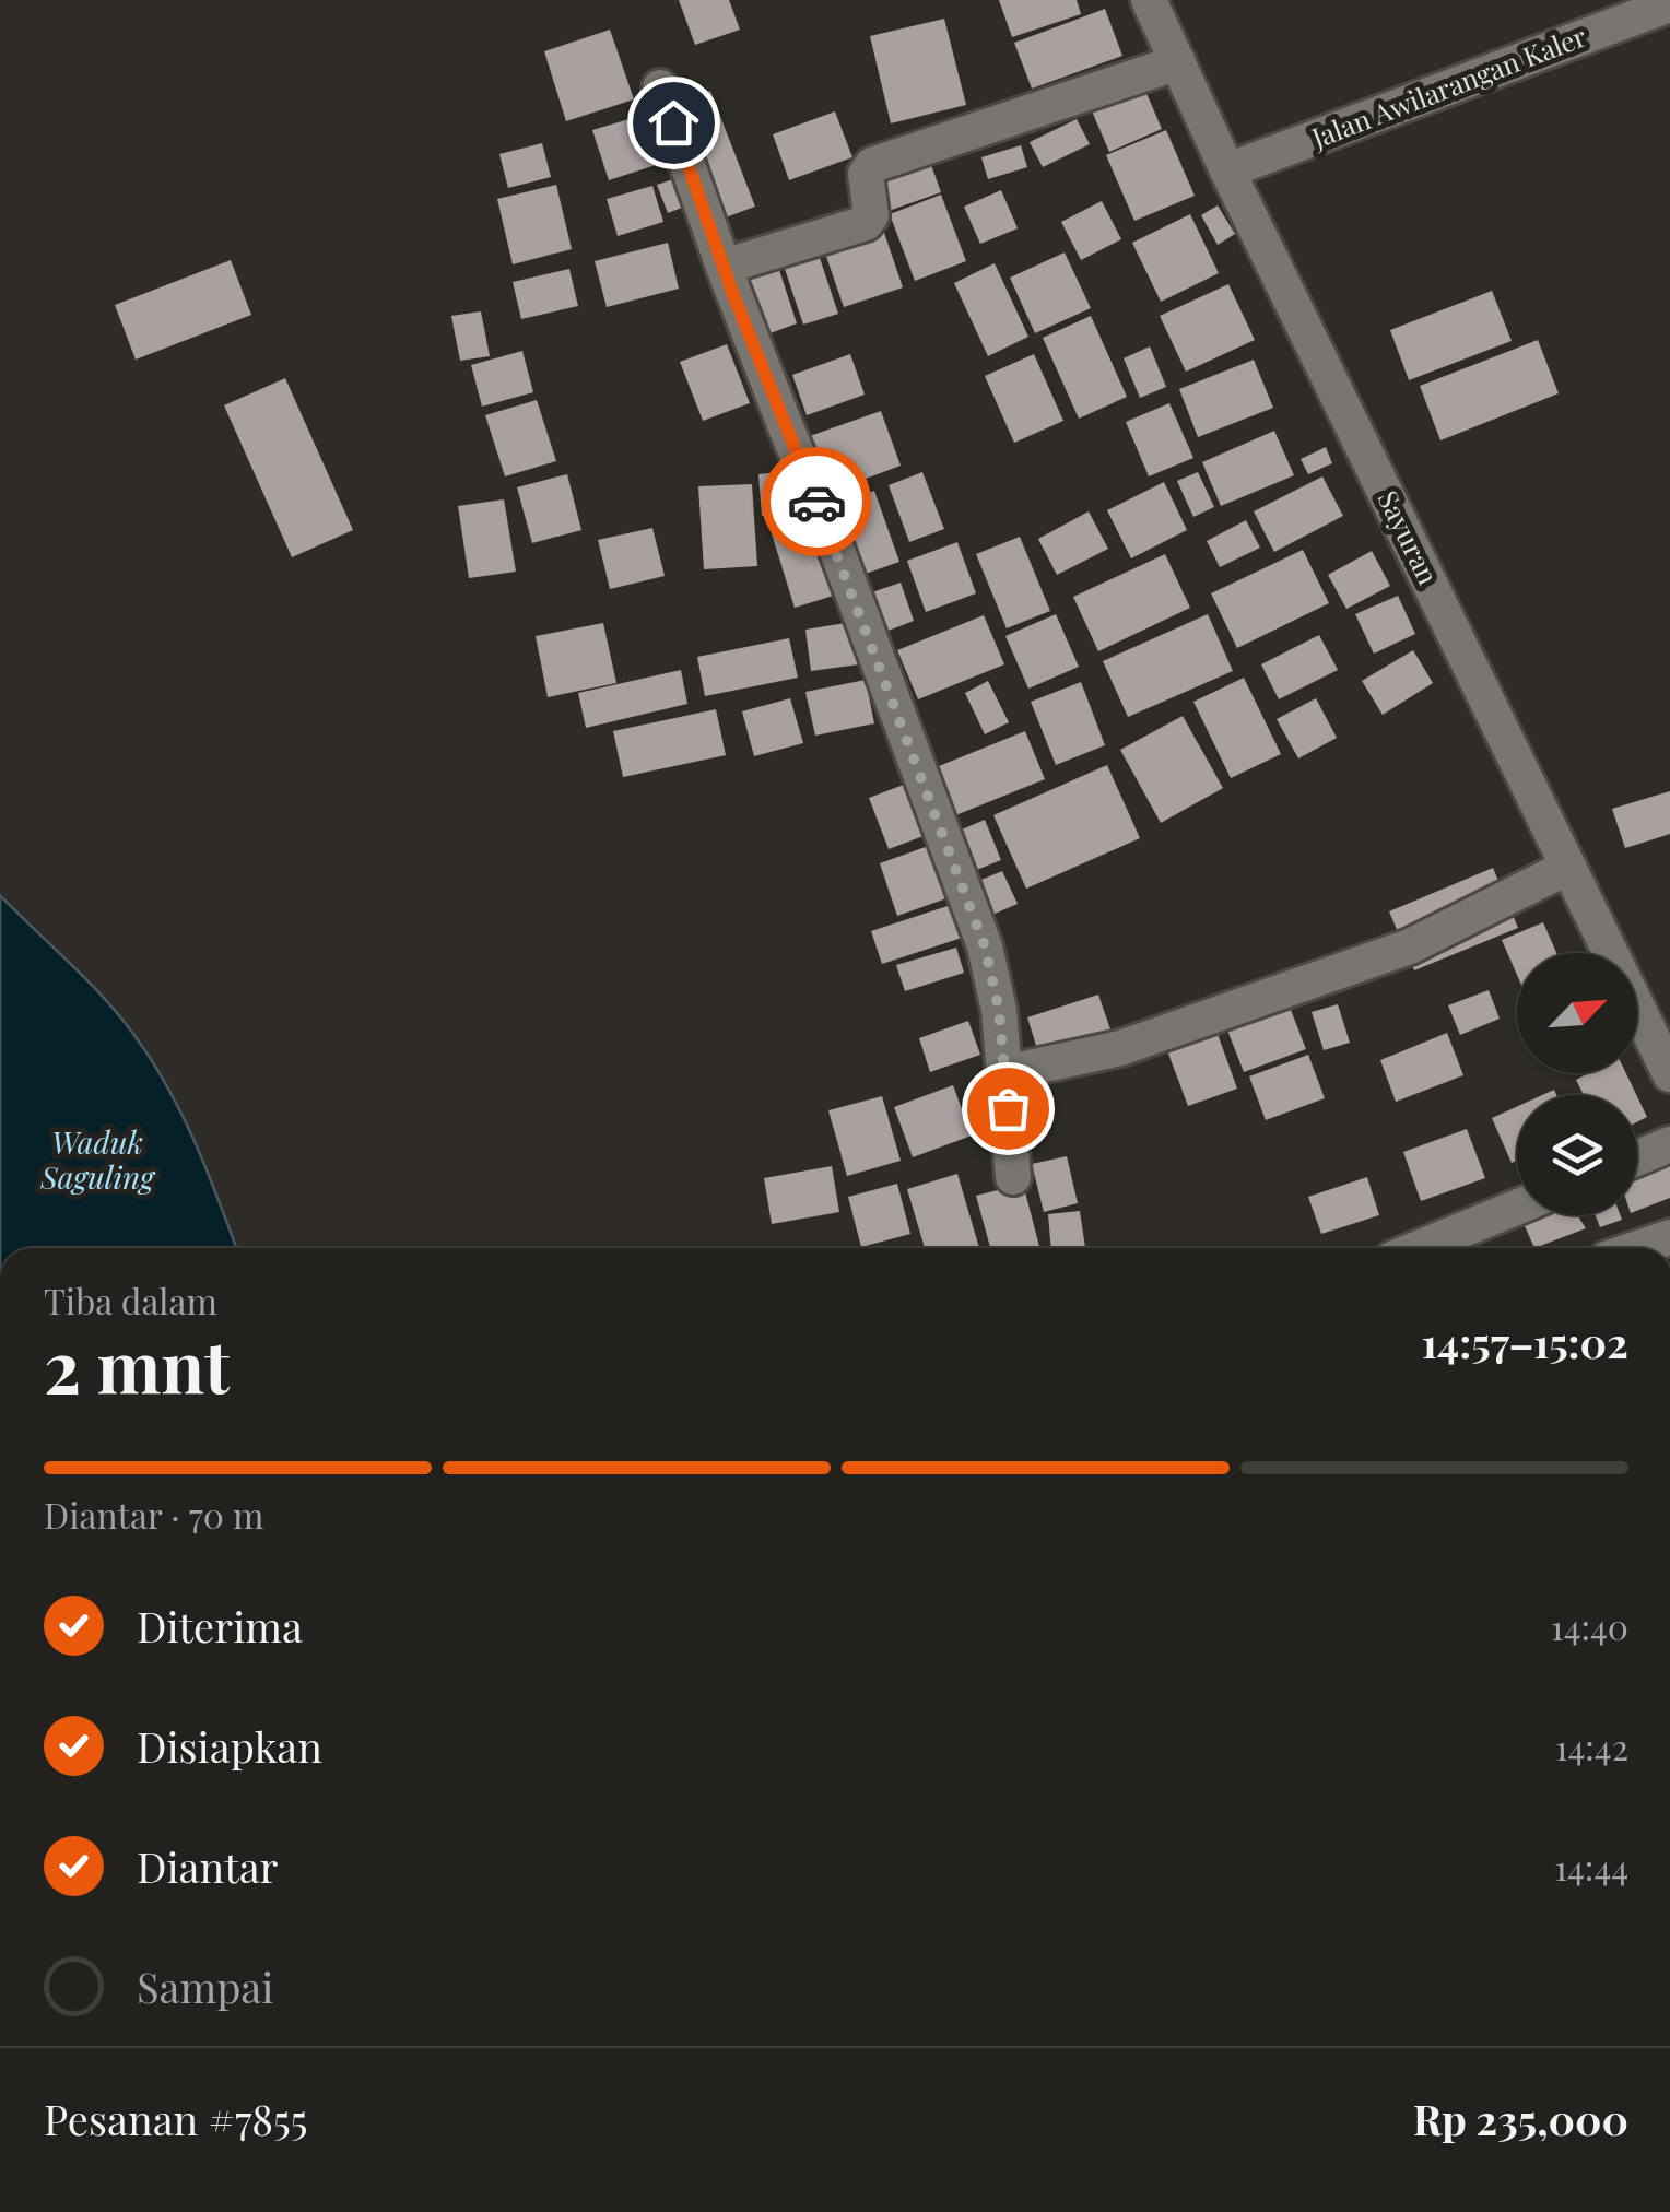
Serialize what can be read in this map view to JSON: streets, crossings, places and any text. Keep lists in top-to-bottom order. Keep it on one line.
{"streets":{"street":["Jalan Awilarangan Kaler","Sayuran"]},"crossings":[["Jalan Awilarangan Kaler","Sayuran"]],"water":["Waduk Saguling"],"north":"top right","page":{"heading":["2 mnt","Tiba dalam","14:57–15:02"],"panel":["Pesanan #7855","Rp 235,000"],"bar":"Diantar · 70 m","list":[["Diterima","14:40"],["Disiapkan","14:42"],["Diantar","14:44"],"Sampai"]}}
